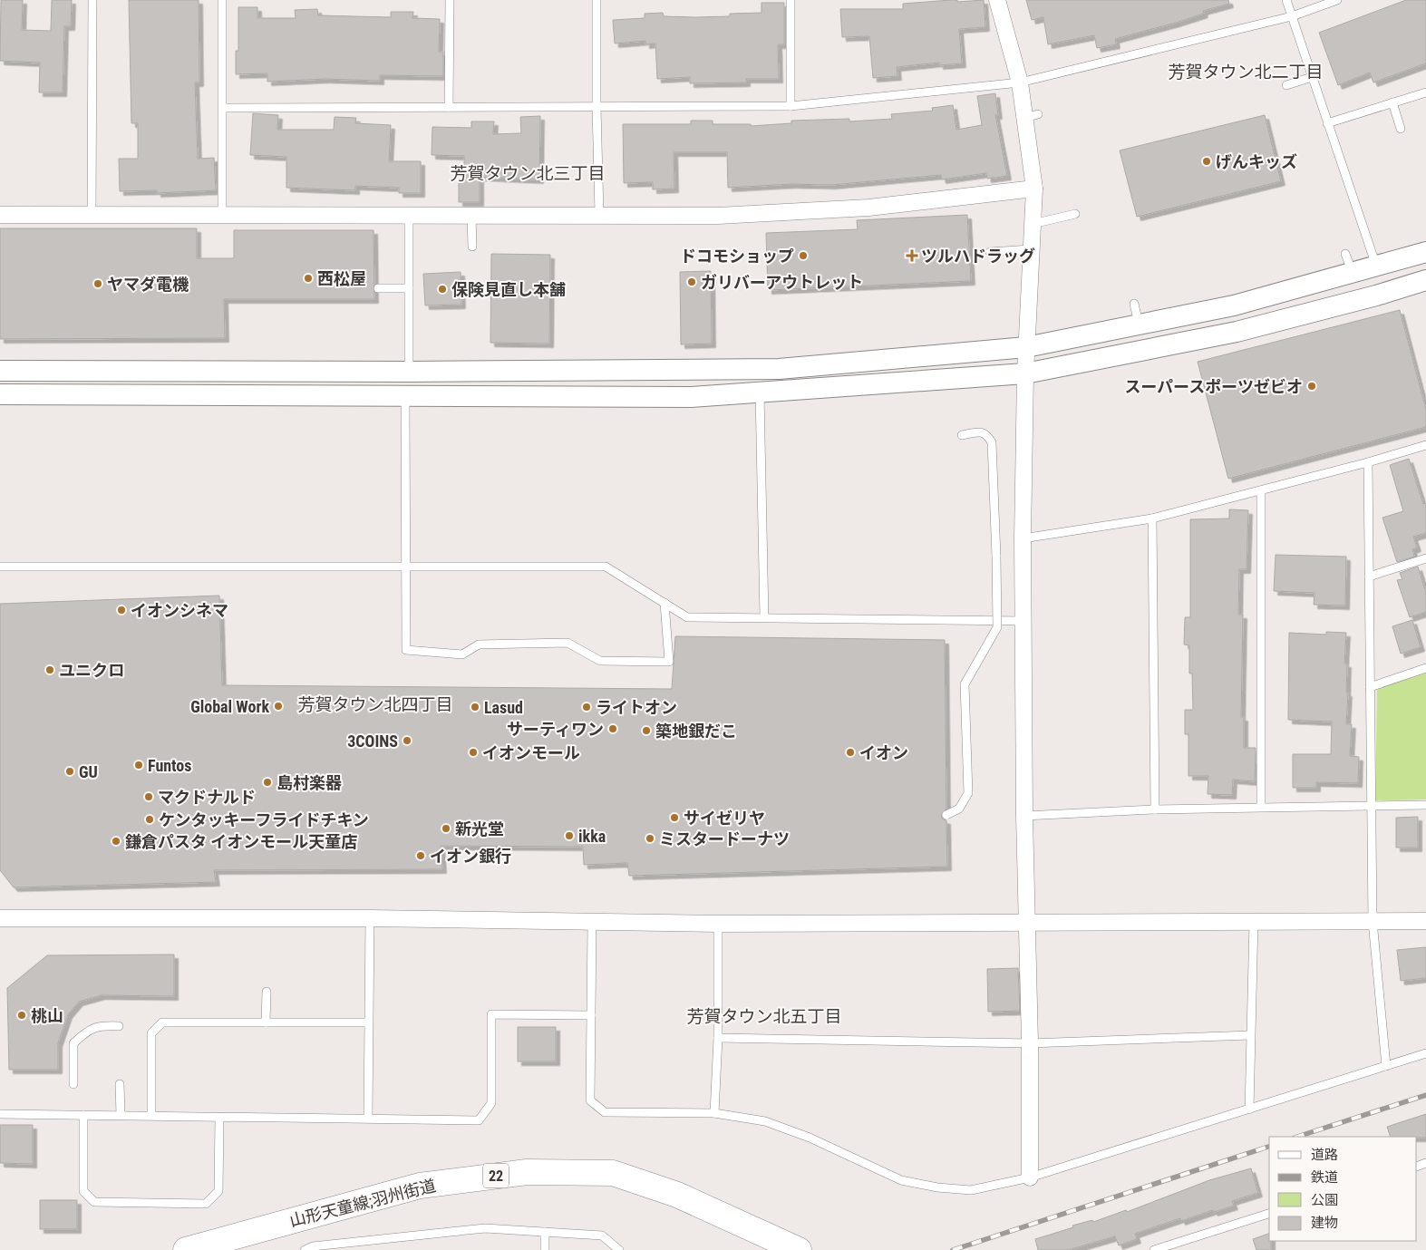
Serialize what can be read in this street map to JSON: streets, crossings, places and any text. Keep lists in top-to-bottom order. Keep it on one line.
{"streets":{"main road":["22","山形天童線;羽州街道"]},"districts":["芳賀タウン北二丁目","芳賀タウン北三丁目","芳賀タウン北四丁目","芳賀タウン北五丁目"],"places":{"other":["げんキッズ","ドコモショップ","西松屋","ガリバーアウトレット","ヤマダ電機","保険見直し本舗","スーパースポーツゼビオ","イオンシネマ","ユニクロ","Global Work","Lasud","ライトオン","サーティワン","築地銀だこ","3COINS","イオンモール","イオン","Funtos","GU","島村楽器","マクドナルド","サイゼリヤ","ケンタッキーフライドチキン","新光堂","ikka","ミスタードーナツ","鎌倉パスタ イオンモール天童店","イオン銀行","桃山"],"health":["ツルハドラッグ"]},"legend":["道路","鉄道","公園","建物"]}
